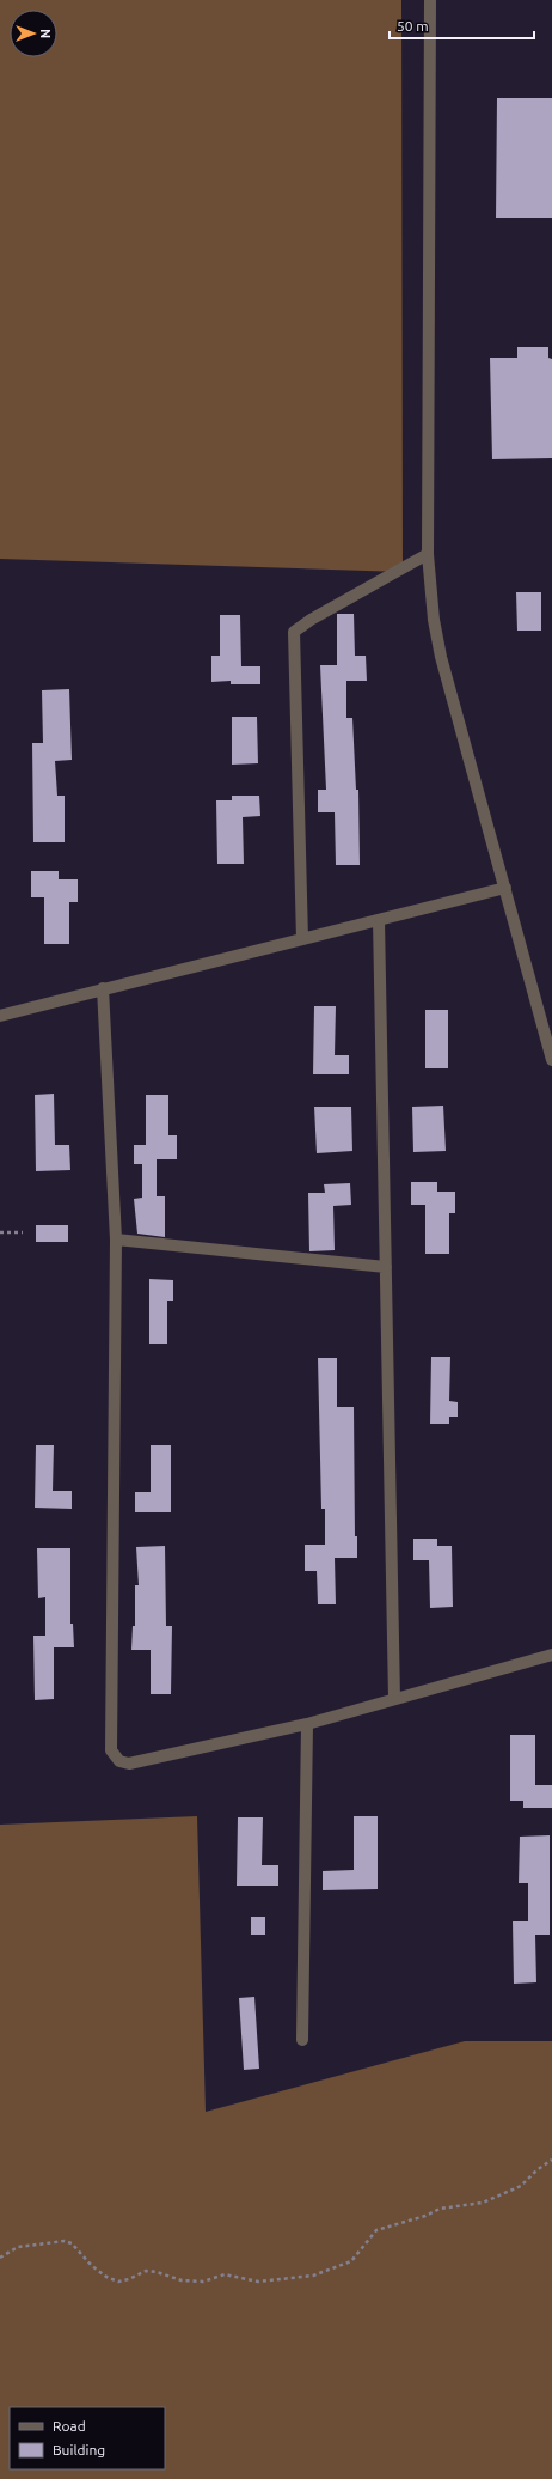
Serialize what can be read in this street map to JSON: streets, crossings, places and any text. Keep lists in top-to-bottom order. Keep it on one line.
{"legend":["Road","Building"],"scale_bar":"50 m","north":"right"}
